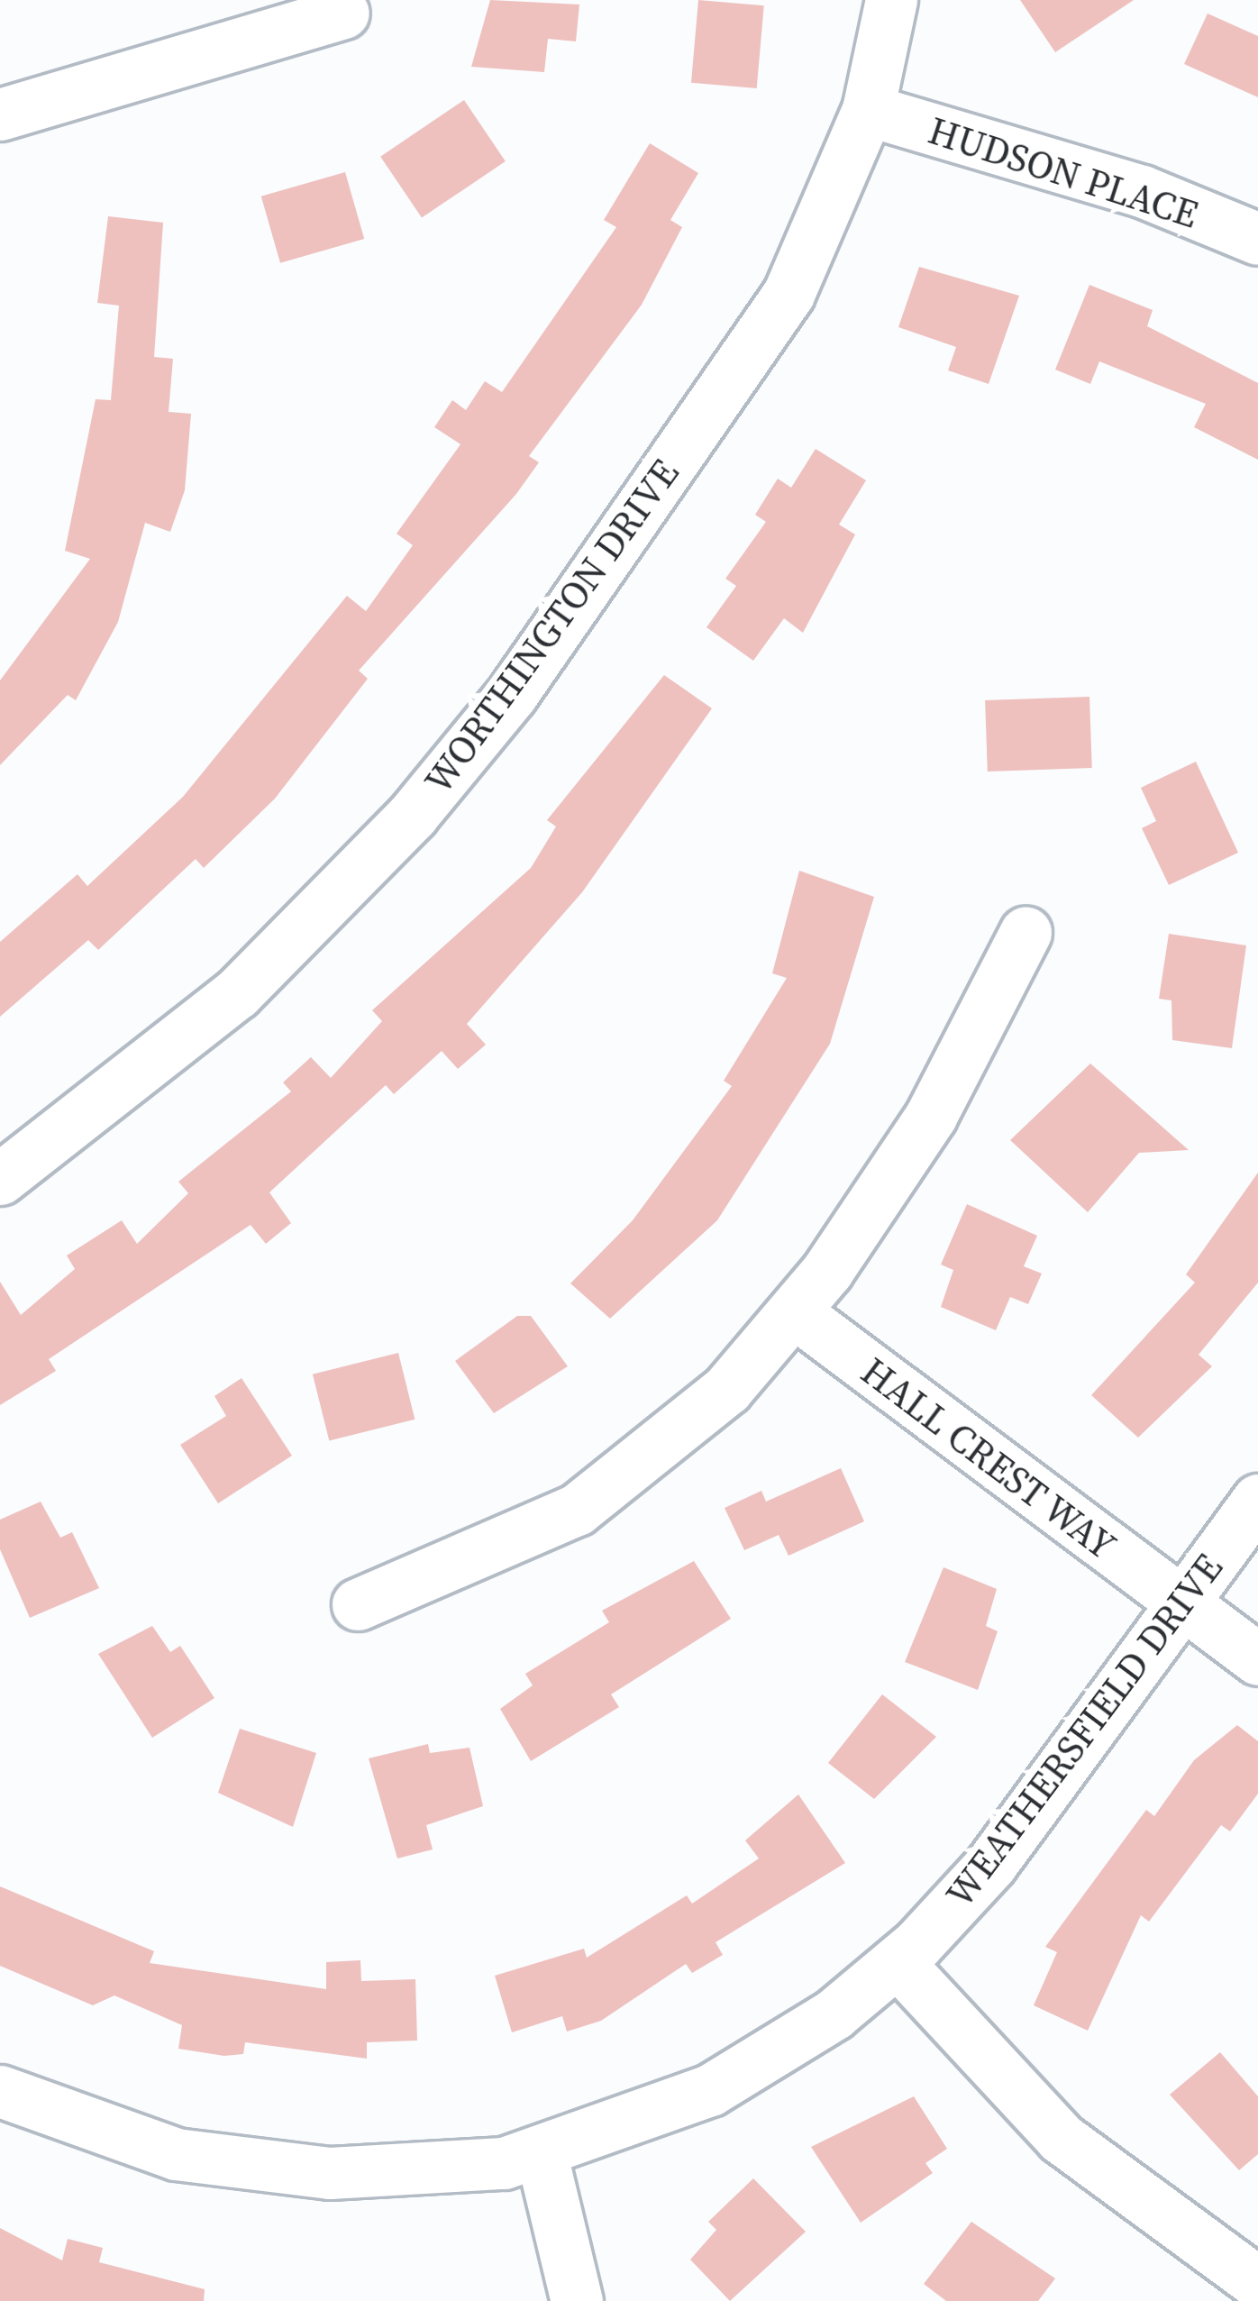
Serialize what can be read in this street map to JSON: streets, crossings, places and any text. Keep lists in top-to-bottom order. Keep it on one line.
{"streets":{"street":["HUDSON PLACE","WORTHINGTON DRIVE","HALL CREST WAY","WEATHERSFIELD DRIVE"]},"crossings":[["HUDSON PLACE","WORTHINGTON DRIVE"],["HALL CREST WAY","WEATHERSFIELD DRIVE"]]}
